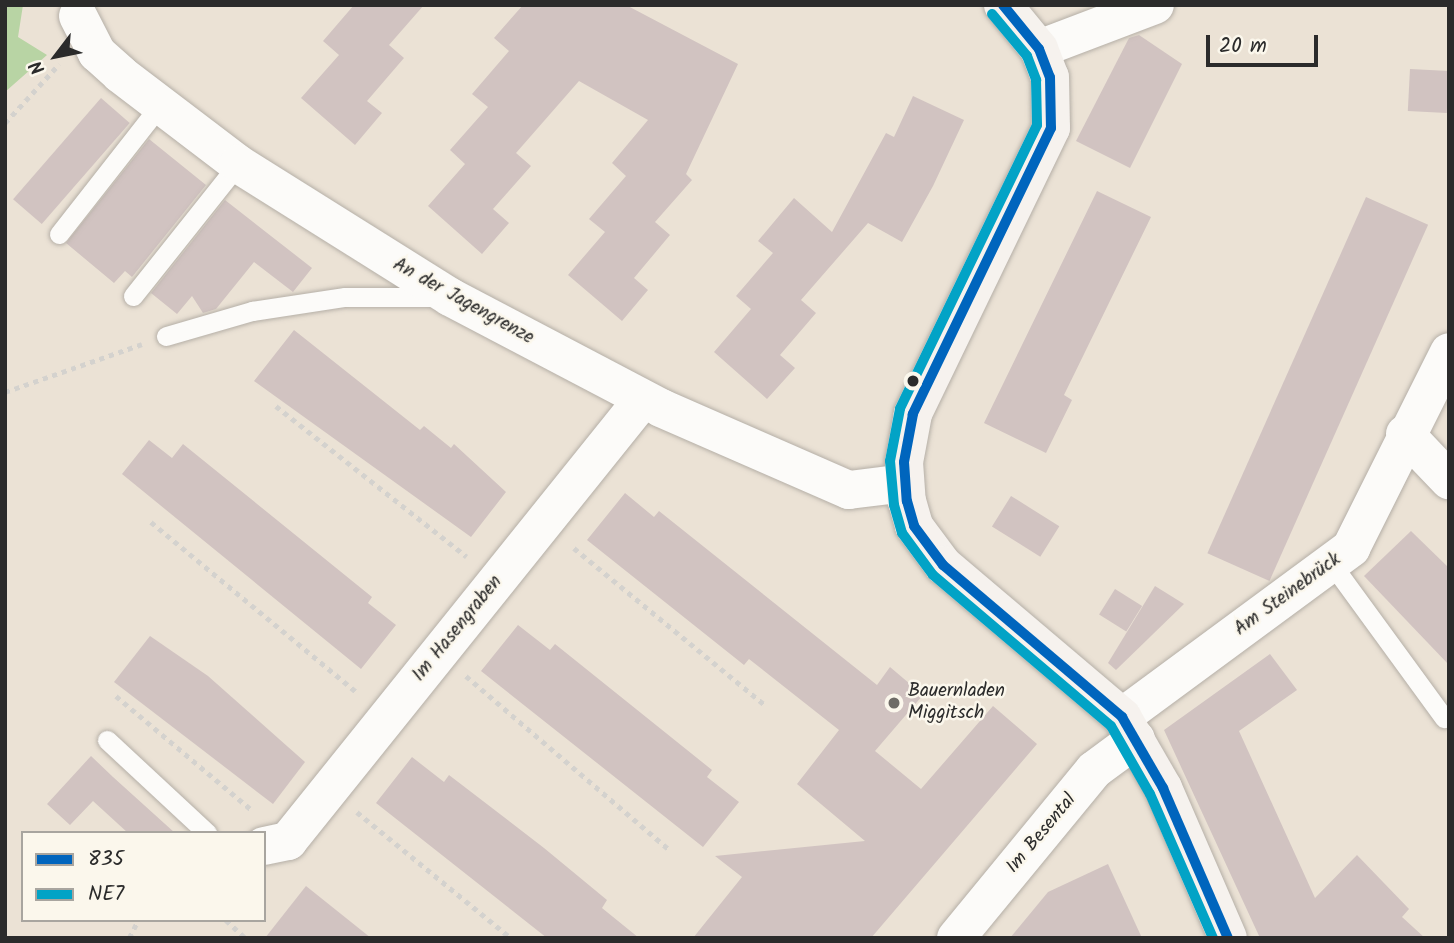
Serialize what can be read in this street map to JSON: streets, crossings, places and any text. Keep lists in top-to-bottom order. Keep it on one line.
{"streets":{"street":["An der Jagengrenze","Am Steinebrück","Im Hasengraben","Im Besental"]},"crossings":[["An der Jagengrenze","Im Hasengraben"],["Am Steinebrück","Im Besental"]],"places":["Bauernladen Miggitsch"],"lines":["transit line 835","transit line NE7"],"legend":["835","NE7"],"scale_bar":"20 m","north":"bottom left"}
